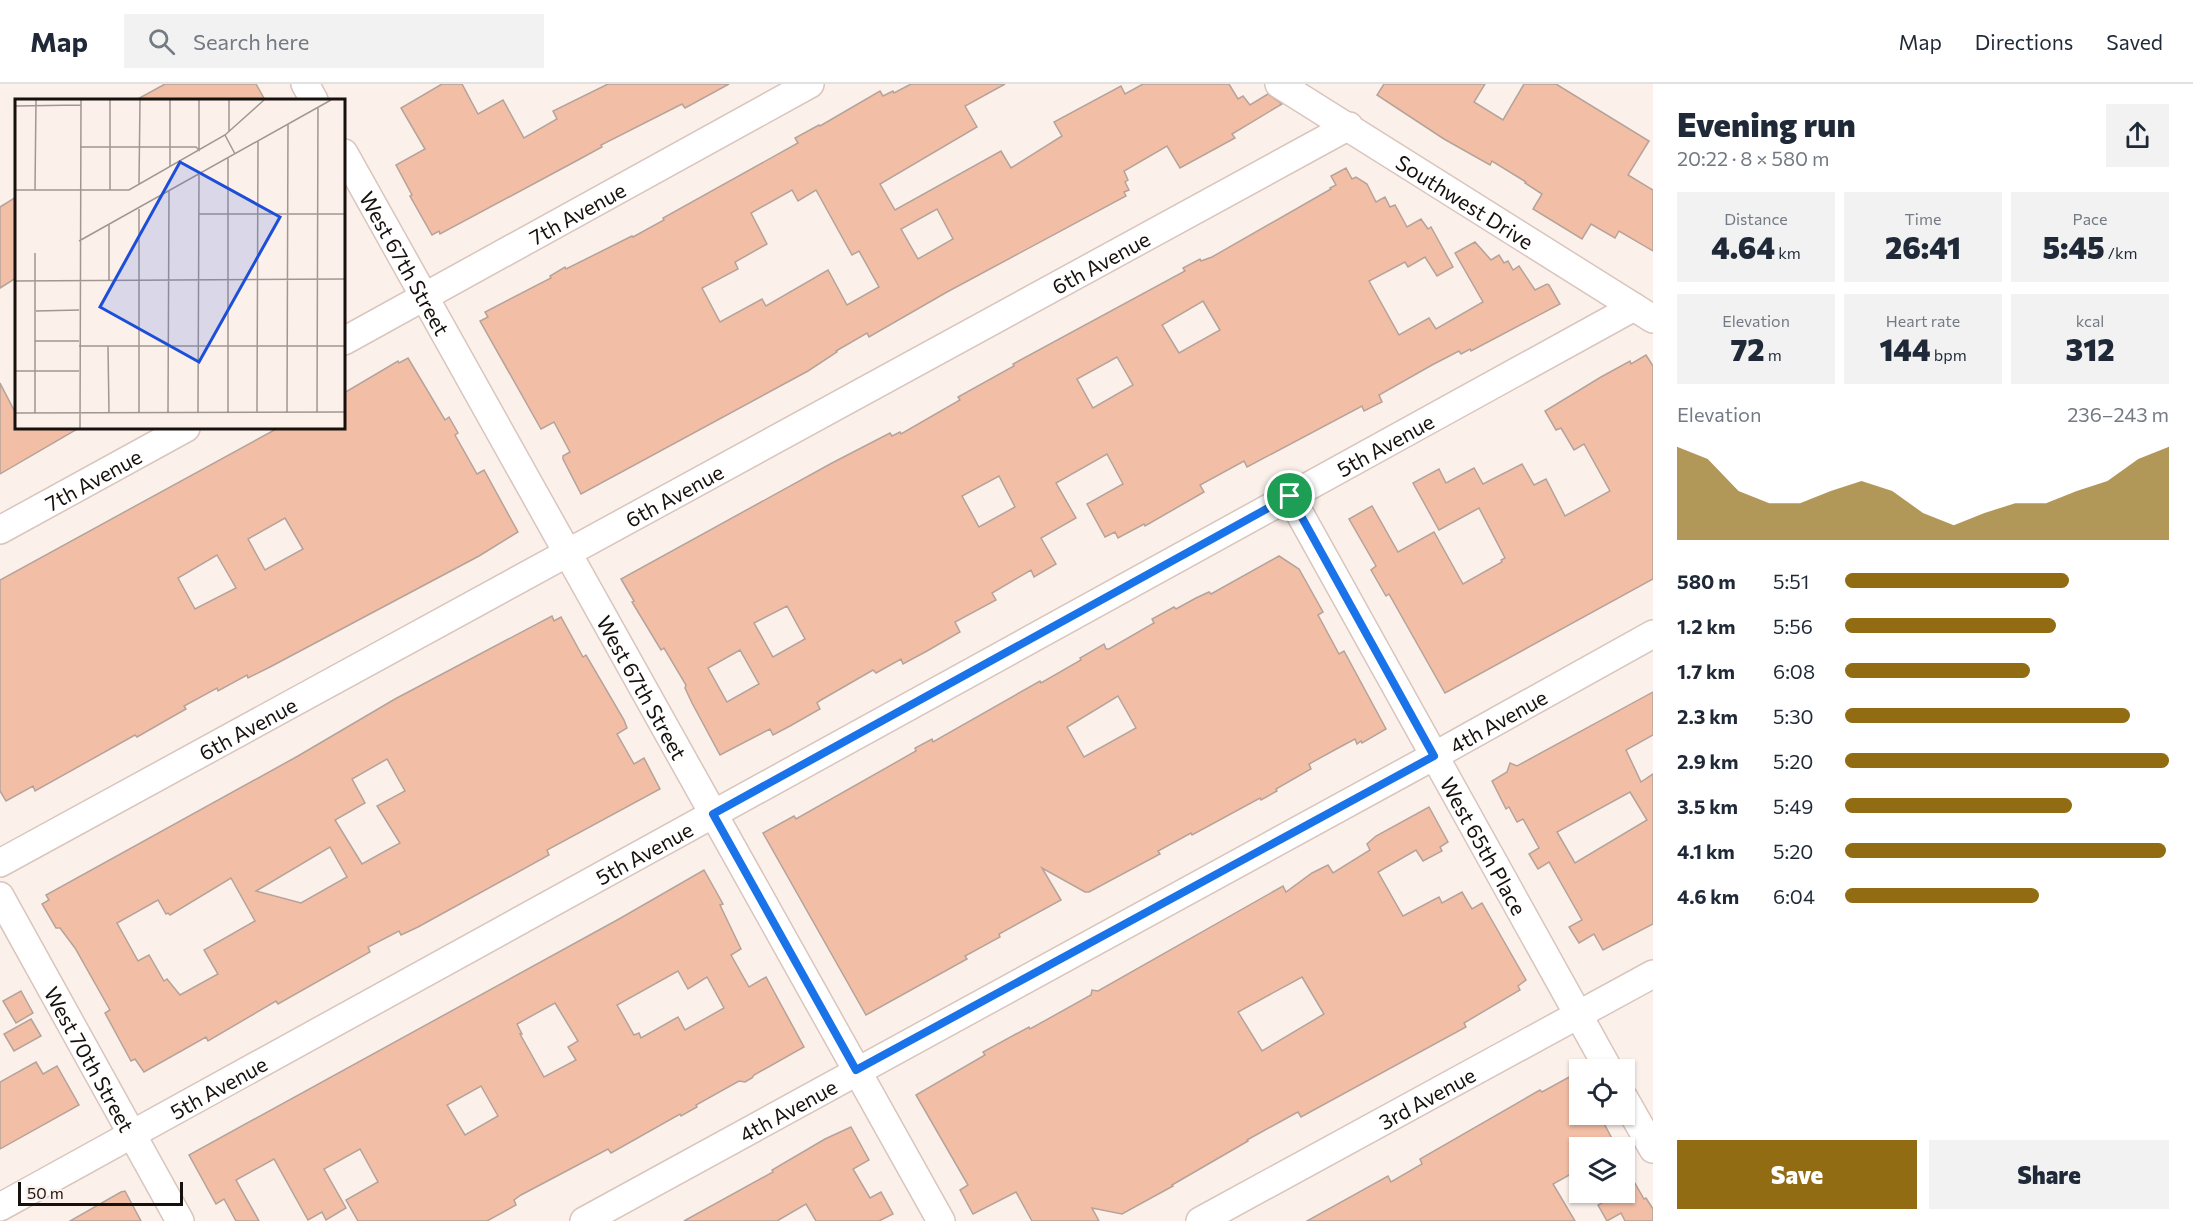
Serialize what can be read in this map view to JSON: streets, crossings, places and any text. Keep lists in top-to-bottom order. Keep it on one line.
{"streets":{"street":["Southwest Drive","7th Avenue","6th Avenue","West 67th Street","5th Avenue","4th Avenue","West 65th Place","West 70th Street","3rd Avenue"]},"crossings":[["Southwest Drive","6th Avenue"],["Southwest Drive","5th Avenue"],["7th Avenue","West 67th Street"],["6th Avenue","West 67th Street"],["West 67th Street","5th Avenue"],["West 67th Street","4th Avenue"],["5th Avenue","West 65th Place"],["5th Avenue","West 70th Street"],["4th Avenue","West 65th Place"],["West 65th Place","3rd Avenue"]],"scale_bar":"50 m","page":{"header":"Map","search":"Search here","nav":["Map","Directions","Saved"],"heading":["Evening run","20:22 · 8 × 580 m"],"stats":[["Distance","4.64 km"],["Time","26:41"],["Pace","5:45 /km"],["Elevation","72 m"],["Heart rate","144 bpm"],["kcal","312"]],"chart":["Elevation","236–243 m"],"list":[{"name":"580 m","note":"5:51"},{"name":"1.2 km","note":"5:56"},{"name":"1.7 km","note":"6:08"},{"name":"2.3 km","note":"5:30"},{"name":"2.9 km","note":"5:20"},{"name":"3.5 km","note":"5:49"},{"name":"4.1 km","note":"5:20"},{"name":"4.6 km","note":"6:04"}],"buttons":["Save","Share"],"scale":"50 m"}}
